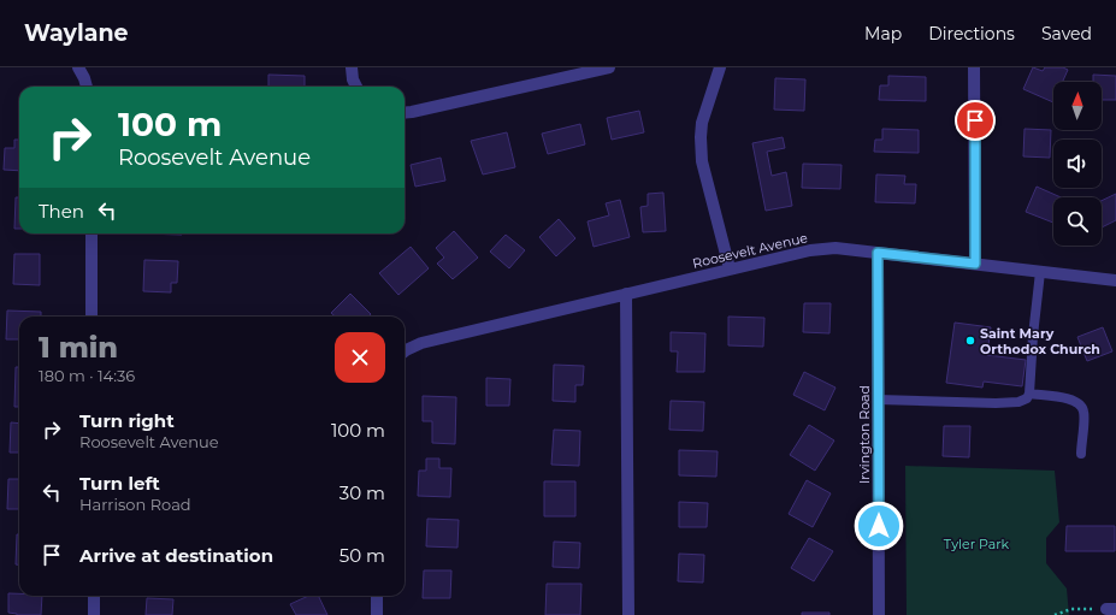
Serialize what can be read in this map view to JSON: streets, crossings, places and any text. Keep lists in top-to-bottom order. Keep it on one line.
{"streets":{"street":["Roosevelt Avenue","Irvington Road"]},"crossings":[["Roosevelt Avenue","Irvington Road"]],"parks":["Tyler Park"],"places":["Saint Mary Orthodox Church"],"north":"top","page":{"header":"Waylane","nav":["Map","Directions","Saved"],"turn":["100 m","Roosevelt Avenue"],"then":"Then","heading":["1 min","180 m · 14:36"],"list":[{"name":"Turn right","note":"Roosevelt Avenue","value":"100 m"},{"name":"Turn left","note":"Harrison Road","value":"30 m"},{"name":"Arrive at destination","value":"50 m"}]}}
